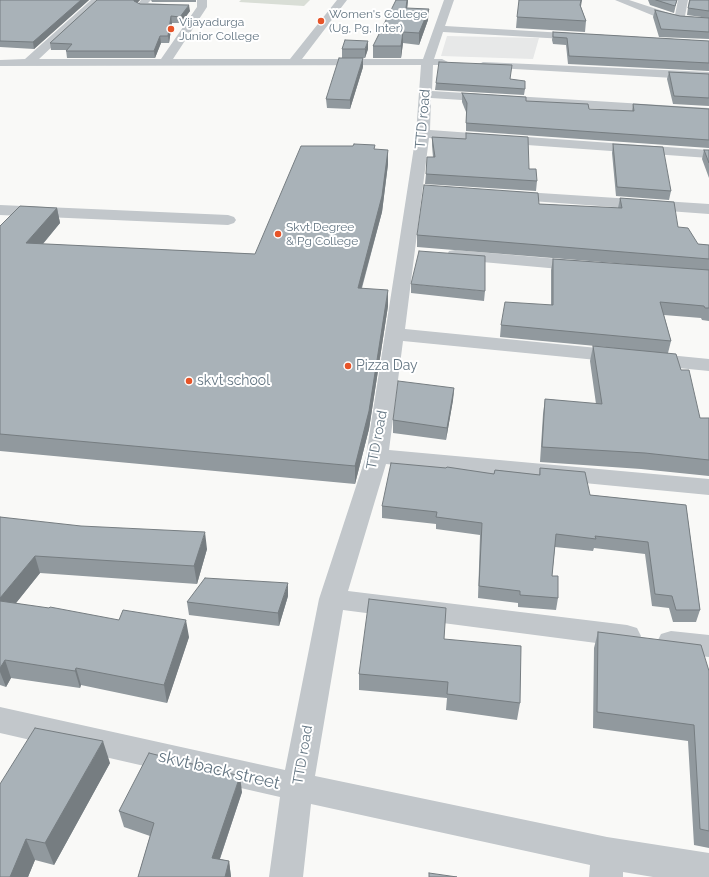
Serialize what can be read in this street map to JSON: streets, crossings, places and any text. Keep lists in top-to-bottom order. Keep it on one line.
{"streets":{"street":["TTD road","skvt back street"]},"crossings":[["TTD road","skvt back street"]],"places":["Women's College (Ug, Pg, Inter)","Vijayadurga Junior College","Skvt Degree & Pg College","Pizza Day","skvt school"]}
